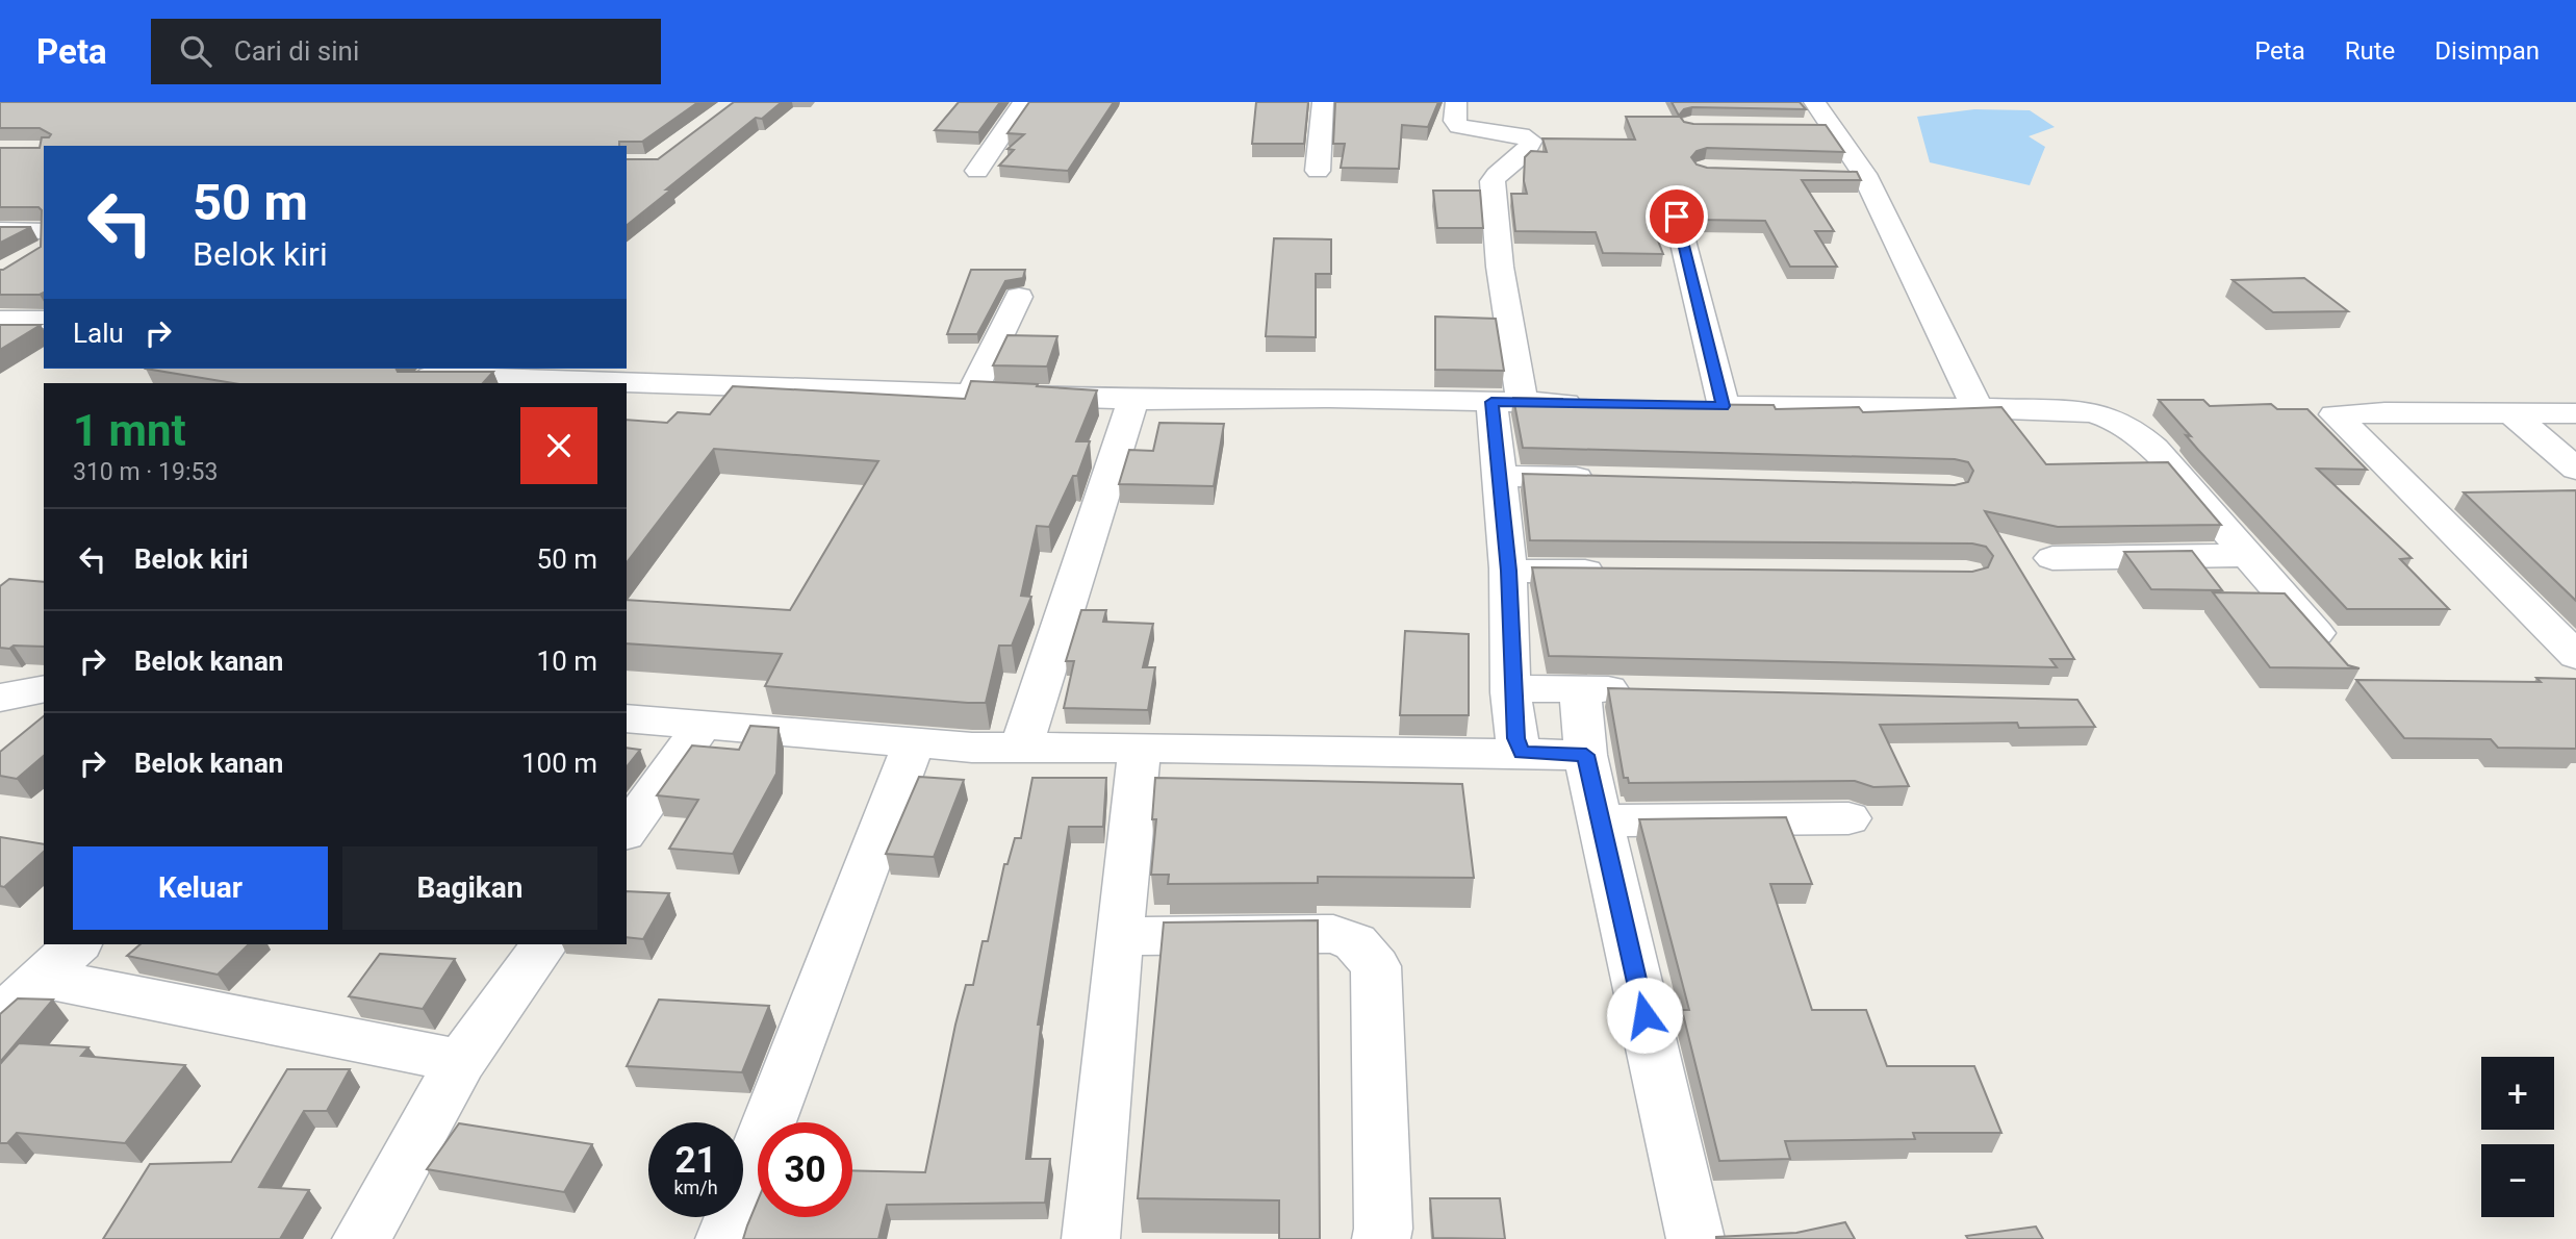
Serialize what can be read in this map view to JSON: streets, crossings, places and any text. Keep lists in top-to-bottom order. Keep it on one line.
{"page":{"header":"Peta","search":"Cari di sini","nav":["Peta","Rute","Disimpan"],"turn":["50 m","Belok kiri"],"then":"Lalu","heading":["1 mnt","310 m · 19:53"],"list":[{"name":"Belok kiri","value":"50 m"},{"name":"Belok kanan","value":"10 m"},{"name":"Belok kanan","value":"100 m"}],"buttons":["Keluar","Bagikan"],"map_buttons":["+","−"],"speed":"21 km/h","limit":"30"}}
